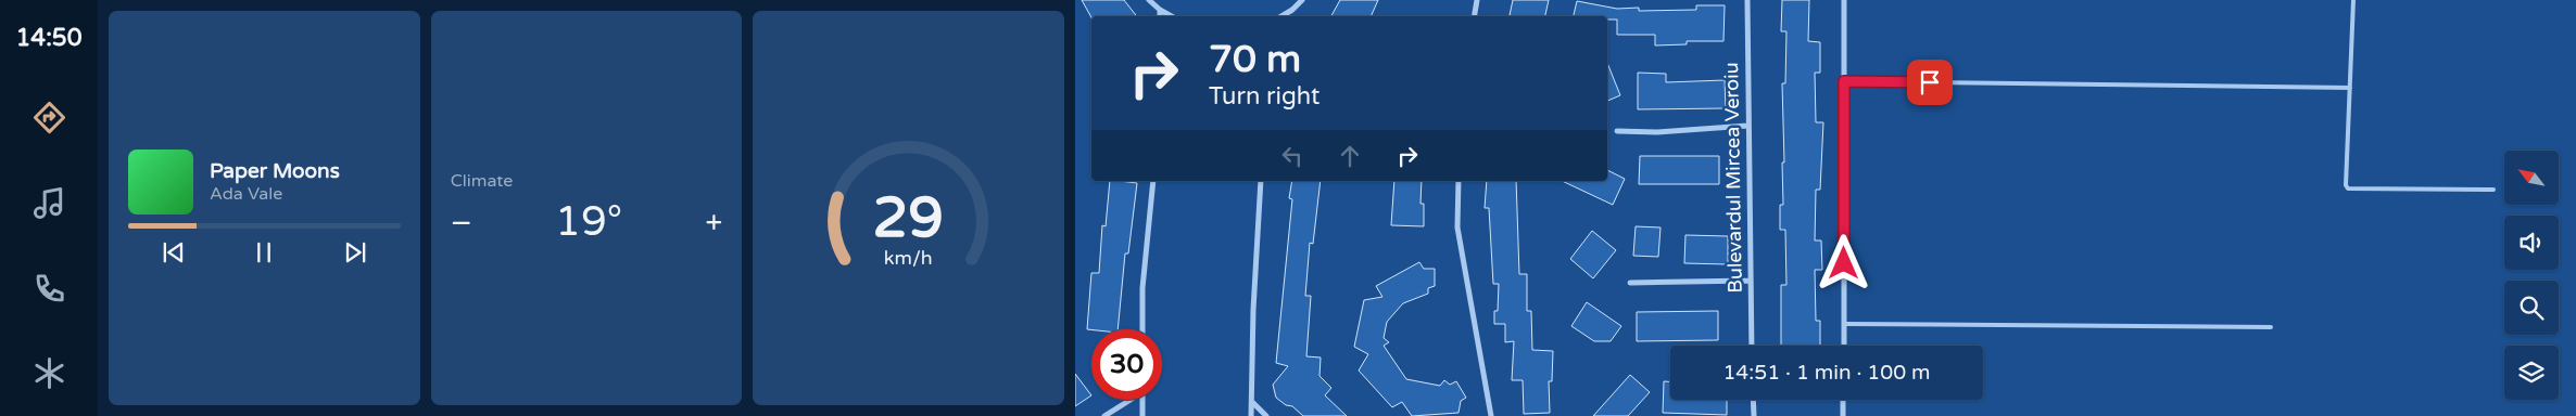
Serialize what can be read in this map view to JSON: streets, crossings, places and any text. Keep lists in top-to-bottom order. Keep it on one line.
{"streets":{"street":["Bulevardul Mircea Veroiu"]},"north":"top left","page":{"tabs":"14:50","tile":"Climate","turn":["70 m","Turn right"],"song":["Paper Moons","Ada Vale"],"heat":["−","19°","+"],"limit":"30","trip":"14:51 · 1 min · 100 m","gauge":["29","km/h"]}}
